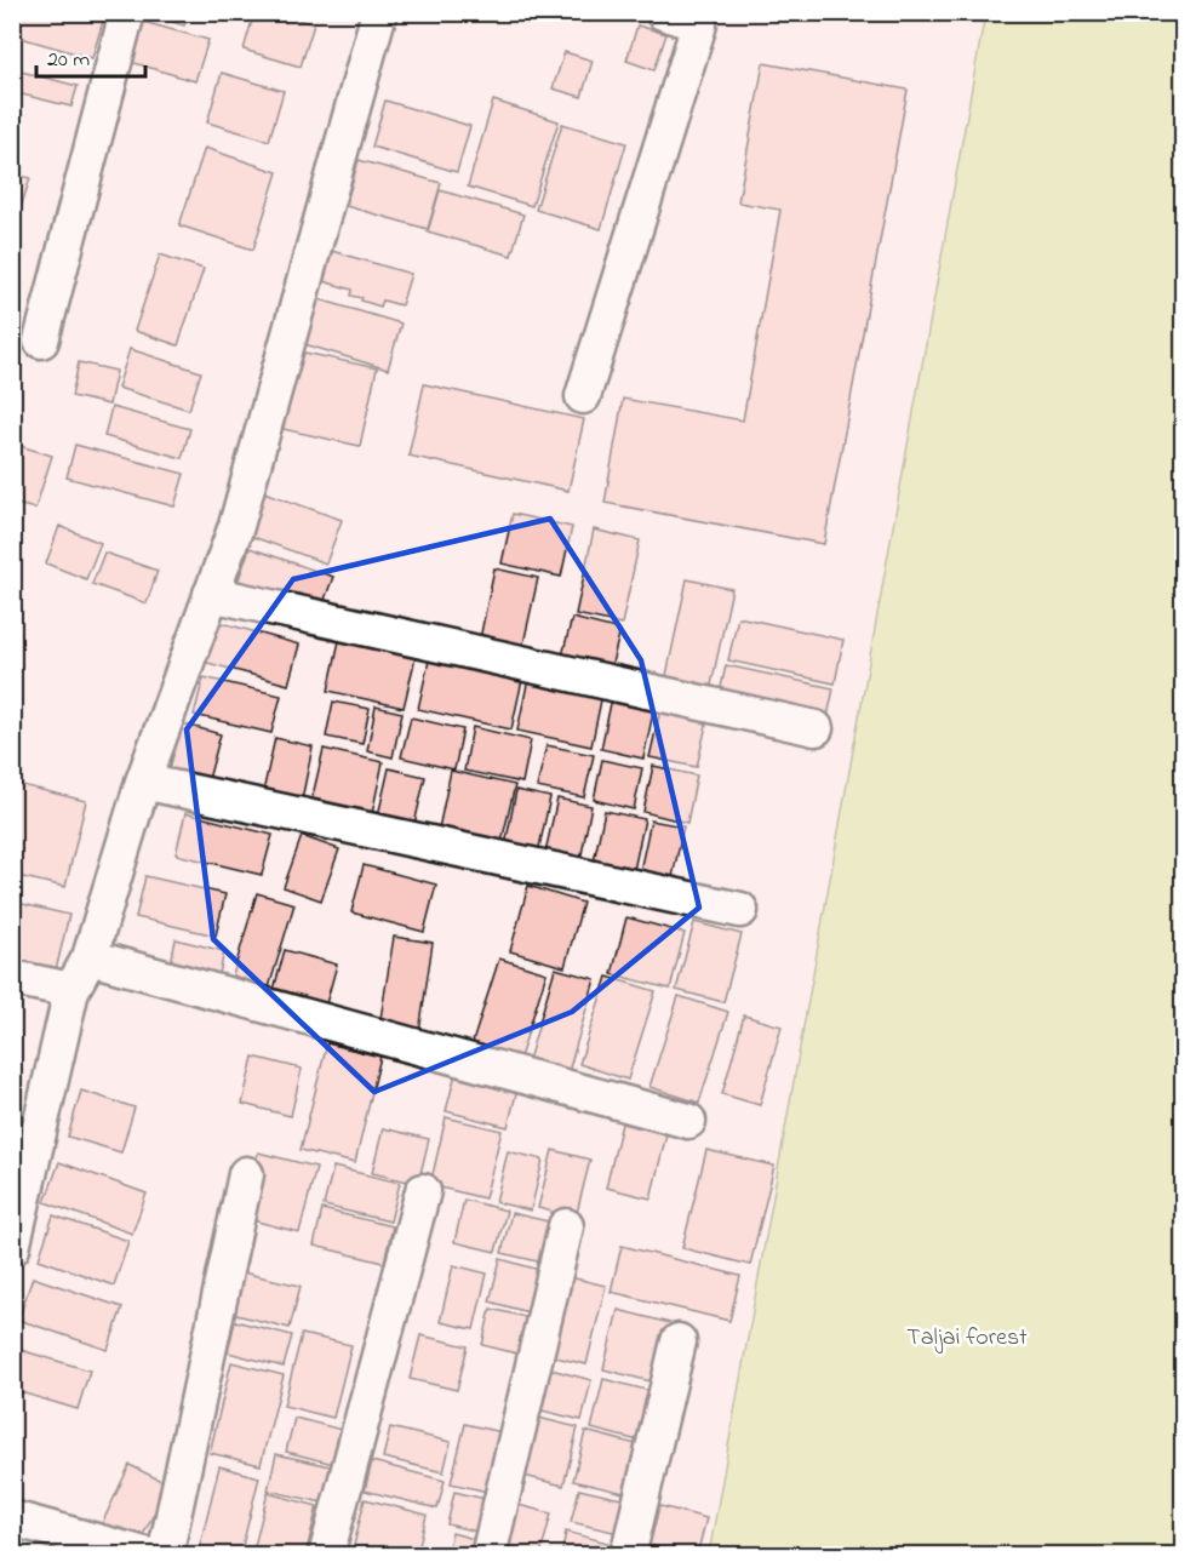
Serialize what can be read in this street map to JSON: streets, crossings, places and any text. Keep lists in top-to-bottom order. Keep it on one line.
{"parks":["Taljai forest"],"scale_bar":"20 m"}
